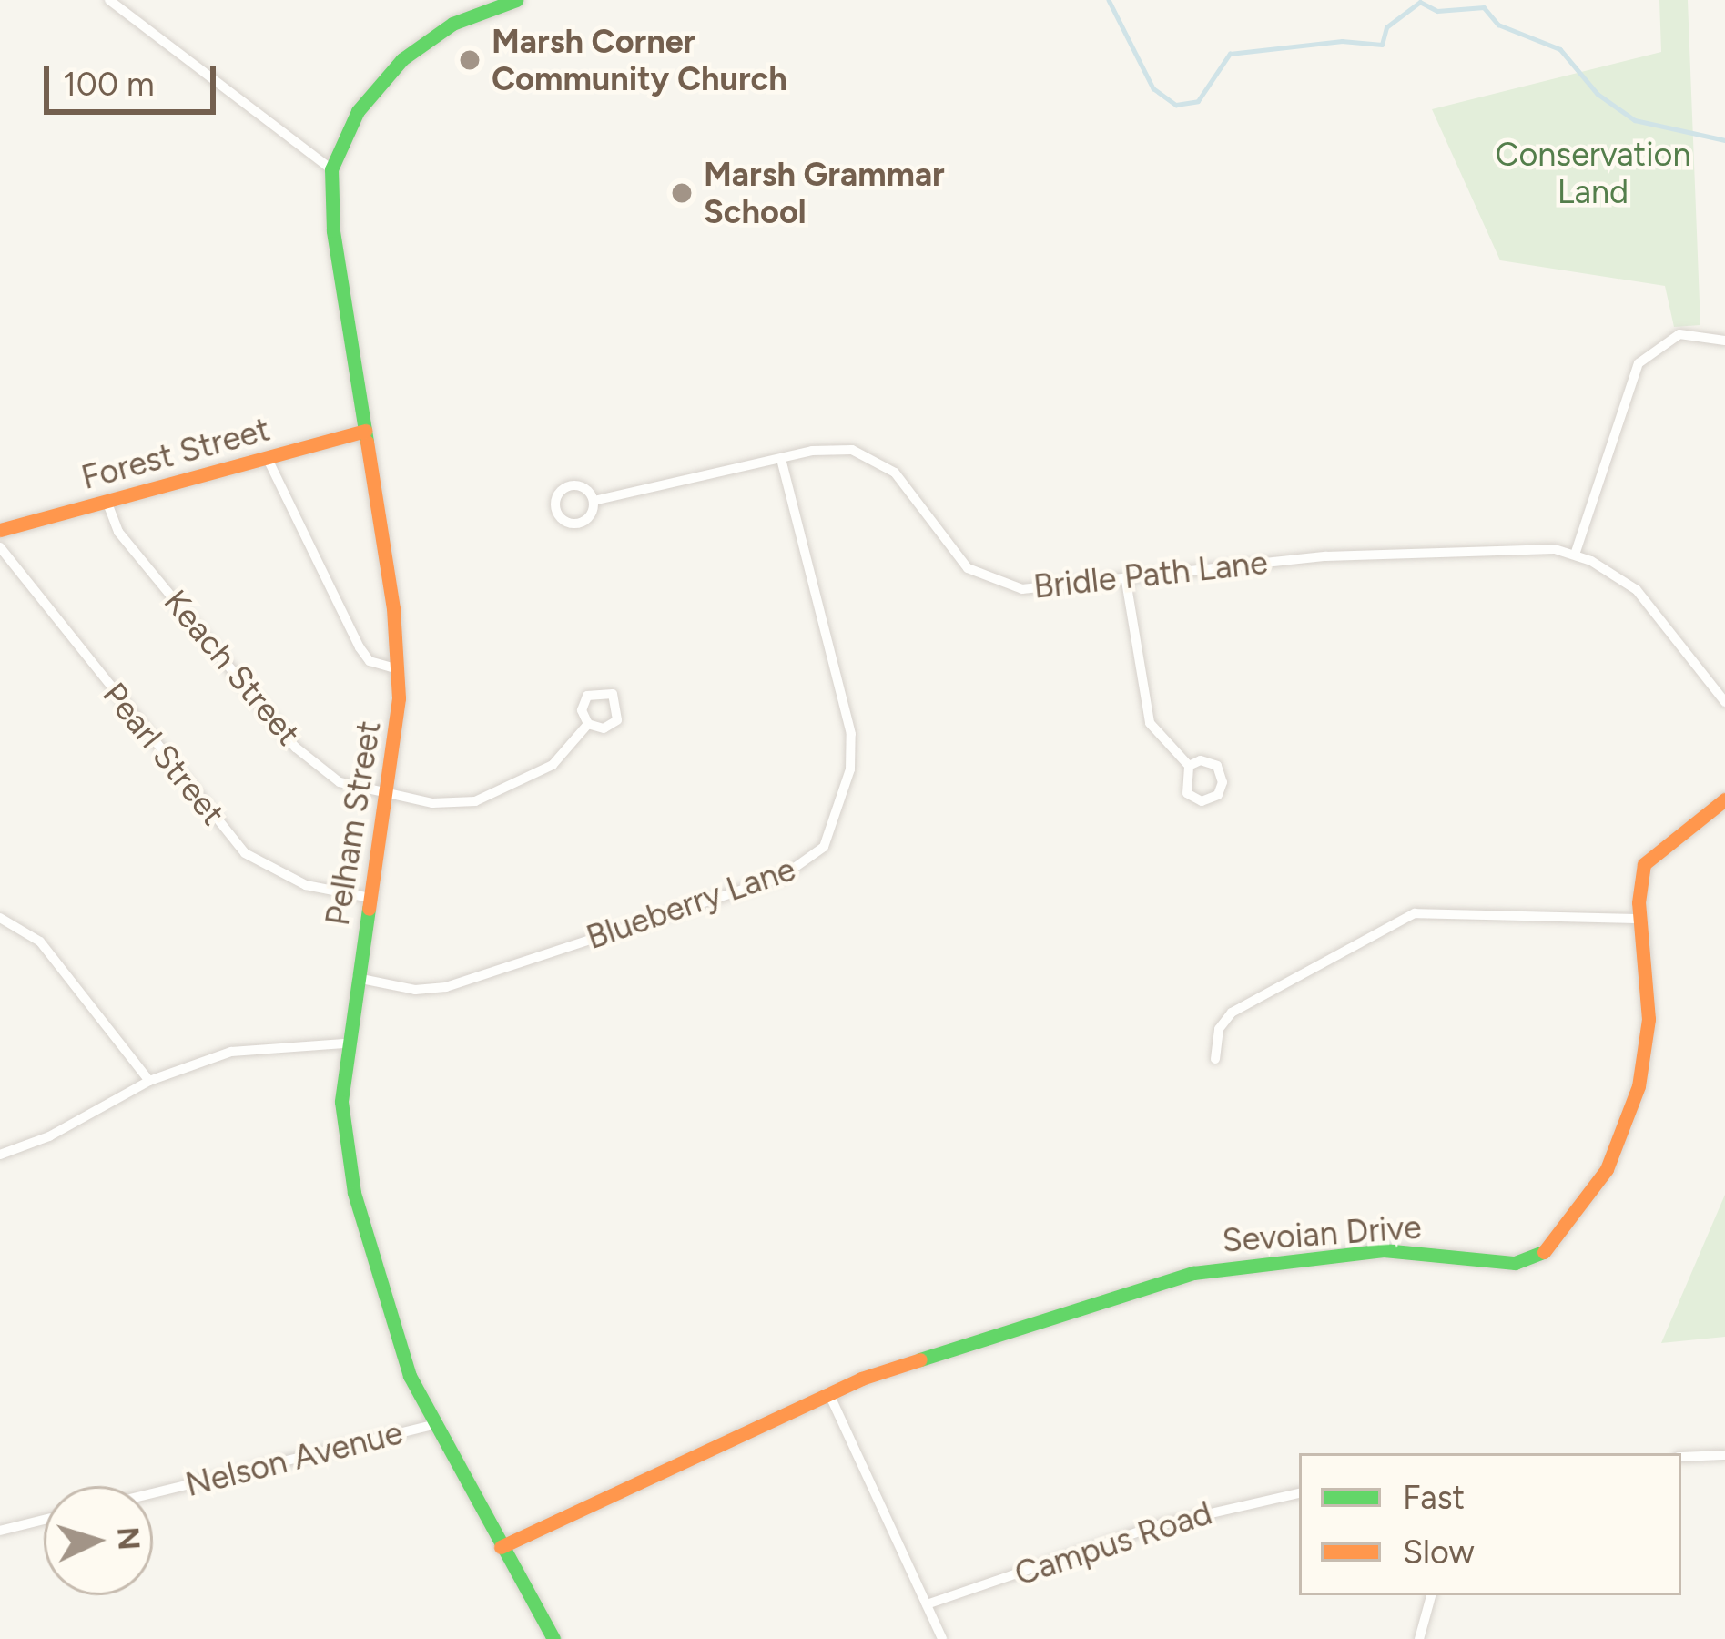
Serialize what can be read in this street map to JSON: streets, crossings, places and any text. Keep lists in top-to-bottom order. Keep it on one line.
{"streets":{"street":["Forest Street","Bridle Path Lane","Keach Street","Pearl Street","Pelham Street","Blueberry Lane","Sevoian Drive","Nelson Avenue","Campus Road"]},"crossings":[["Forest Street","Keach Street"],["Forest Street","Pelham Street"],["Bridle Path Lane","Blueberry Lane"],["Keach Street","Pelham Street"],["Pearl Street","Pelham Street"],["Pelham Street","Blueberry Lane"],["Pelham Street","Sevoian Drive"],["Pelham Street","Nelson Avenue"]],"parks":["Conservation Land"],"places":["Marsh Corner Community Church","Marsh Grammar School"],"legend":["Fast","Slow"],"scale_bar":"100 m","north":"right"}
